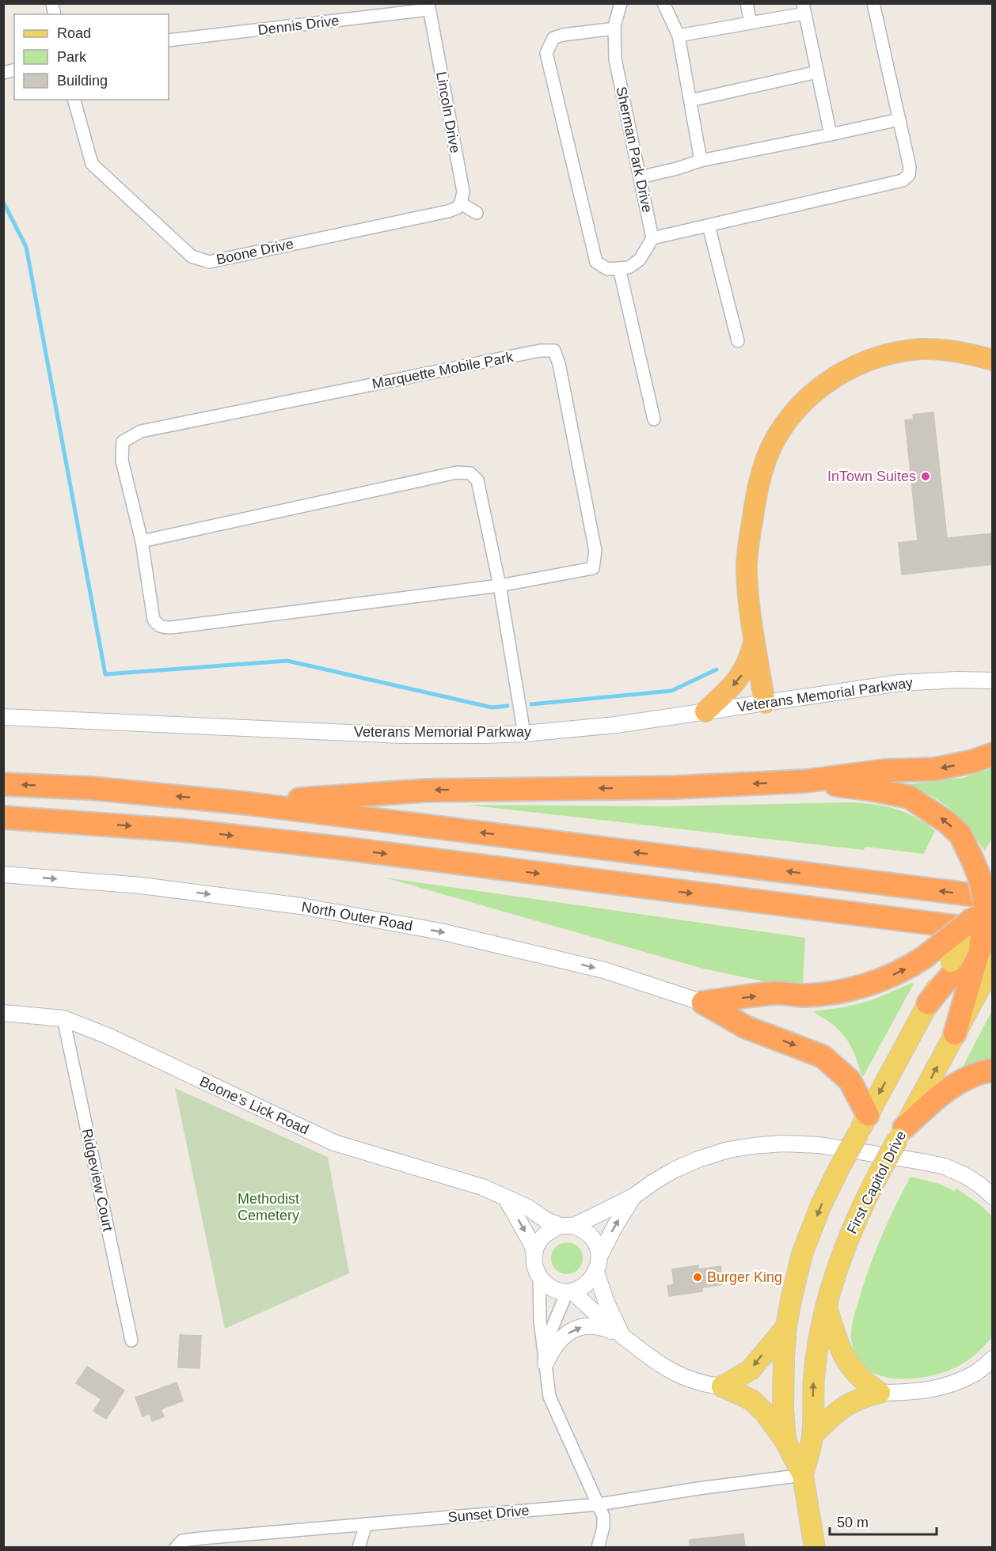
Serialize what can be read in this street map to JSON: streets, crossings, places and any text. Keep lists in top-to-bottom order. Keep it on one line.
{"streets":{"main road":["First Capitol Drive"],"street":["Dennis Drive","Lincoln Drive","Sherman Park Drive","Boone Drive","Marquette Mobile Park","Veterans Memorial Parkway","North Outer Road","Boone's Lick Road","Ridgeview Court","Sunset Drive"]},"crossings":[["Dennis Drive","Lincoln Drive"],["Lincoln Drive","Boone Drive"],["Boone's Lick Road","Ridgeview Court"],["First Capitol Drive","Sunset Drive"]],"one_way":["North Outer Road"],"parks":["Methodist Cemetery"],"places":["InTown Suites","Burger King"],"legend":["Road","Park","Building"],"scale_bar":"50 m"}
